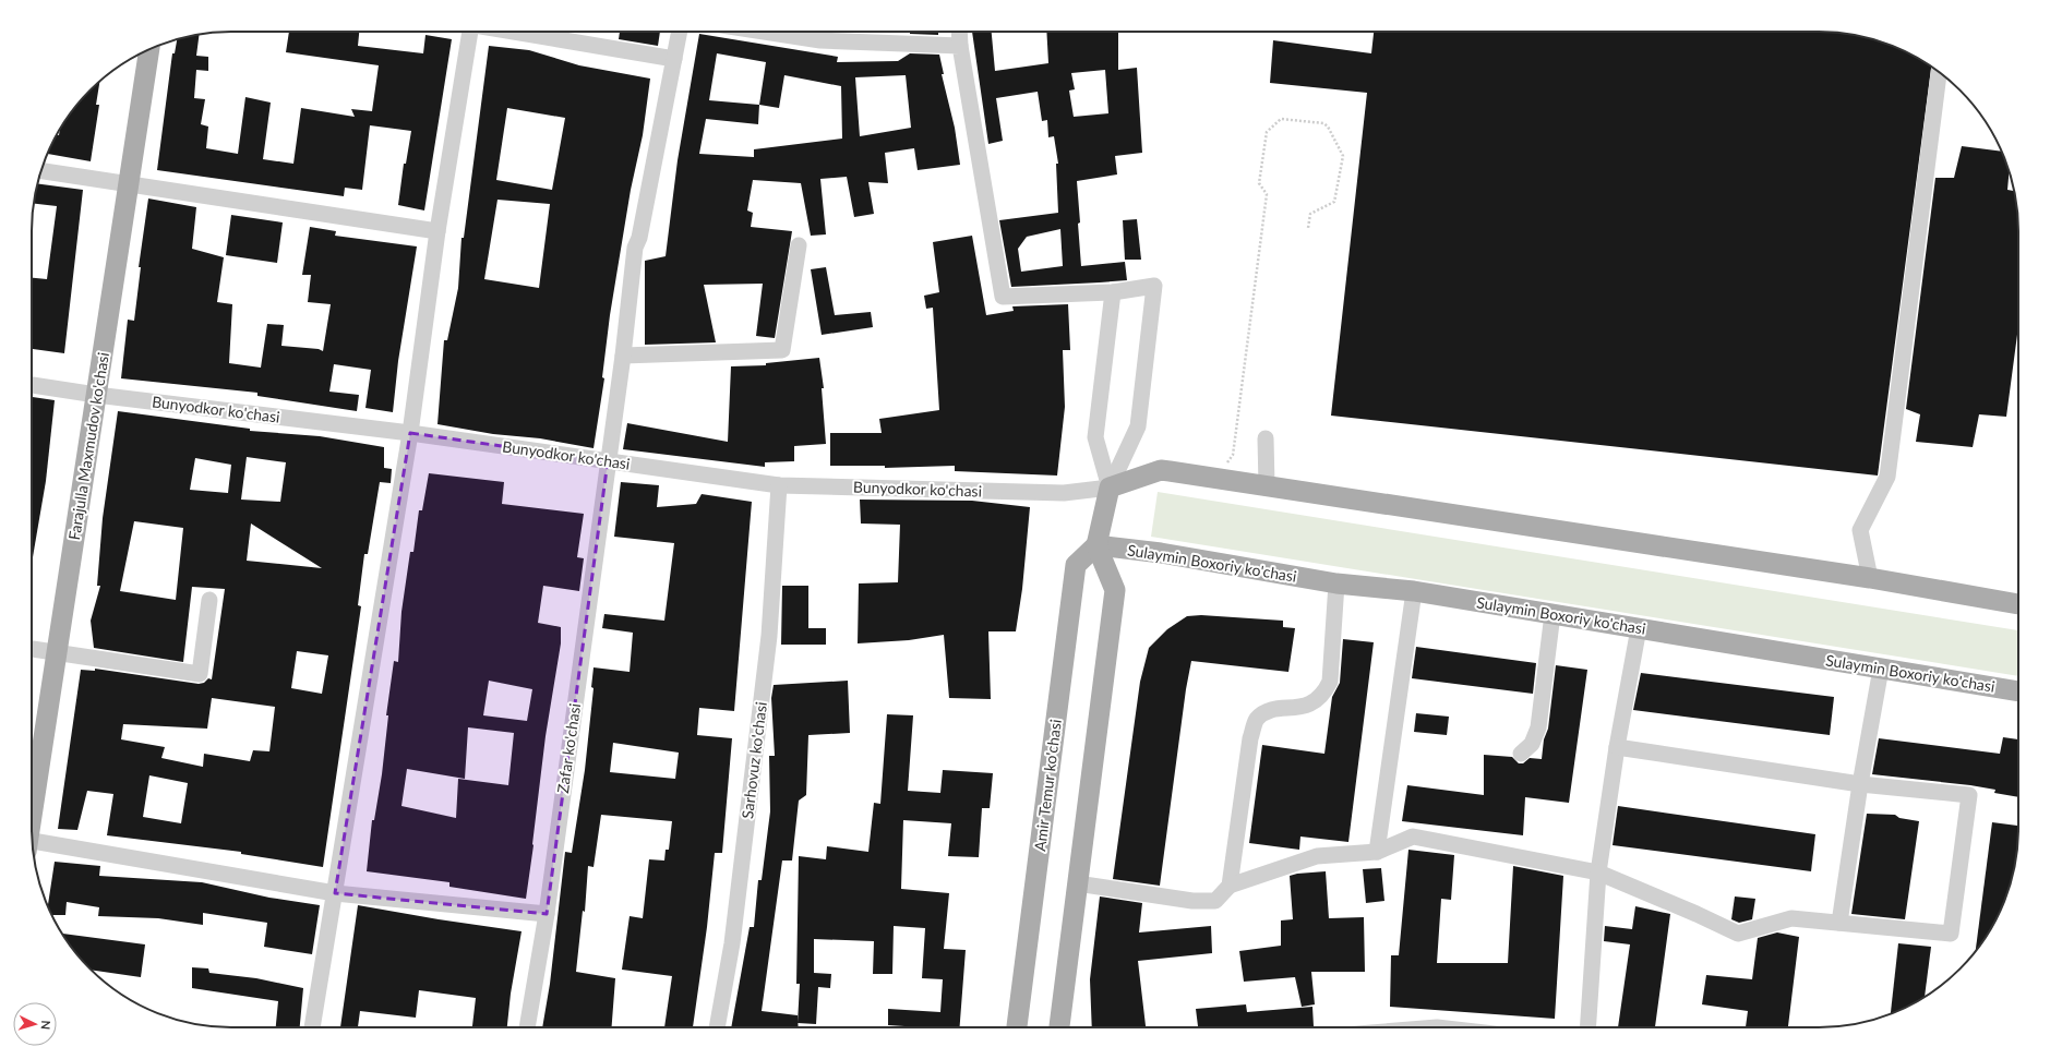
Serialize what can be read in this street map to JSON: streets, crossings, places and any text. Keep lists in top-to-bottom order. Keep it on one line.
{"streets":{"main road":["Farajulla Maxmudov ko'chasi","Sulaymin Boxoriy ko'chasi","Amir Temur ko'chasi"],"street":["Bunyodkor ko'chasi","Zafar ko'chasi","Sarhovuz ko'chasi"]},"crossings":[["Bunyodkor ko'chasi","Farajulla Maxmudov ko'chasi"],["Bunyodkor ko'chasi","Zafar ko'chasi"],["Bunyodkor ko'chasi","Sarhovuz ko'chasi"],["Sulaymin Boxoriy ko'chasi","Amir Temur ko'chasi"]],"north":"right"}
